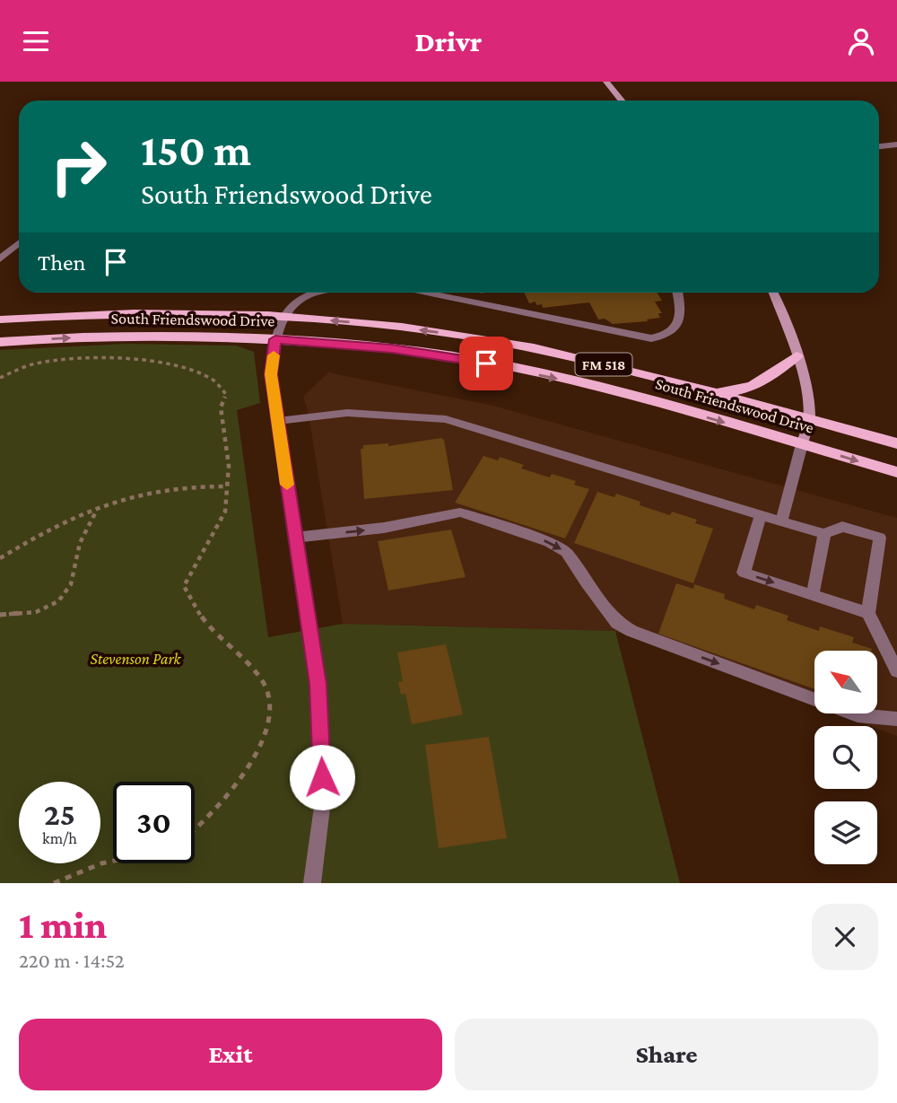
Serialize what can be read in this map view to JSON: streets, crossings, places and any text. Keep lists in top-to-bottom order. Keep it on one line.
{"streets":{"main road":["South Friendswood Drive","FM 518"]},"parks":["Stevenson Park"],"north":"top left","page":{"header":"Drivr","turn":["150 m","South Friendswood Drive"],"then":"Then","speed":"25 km/h","limit":"30","heading":["1 min","220 m · 14:52"],"buttons":["Exit","Share"]}}
